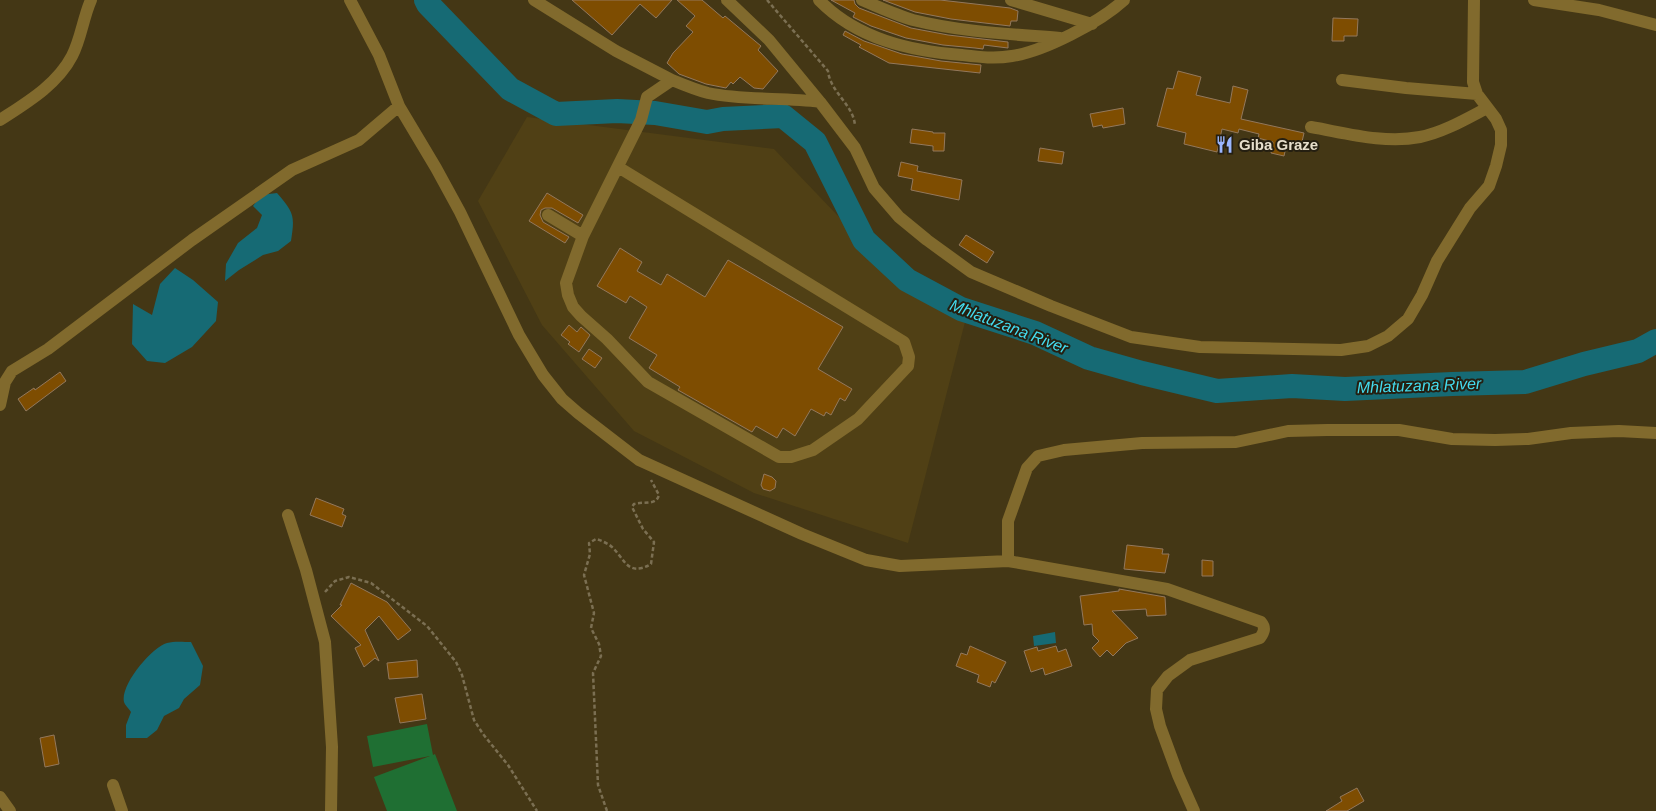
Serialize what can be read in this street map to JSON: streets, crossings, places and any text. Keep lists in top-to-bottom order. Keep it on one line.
{"water":["Mhlatuzana River"],"places":{"restaurant":["Giba Graze"]}}
